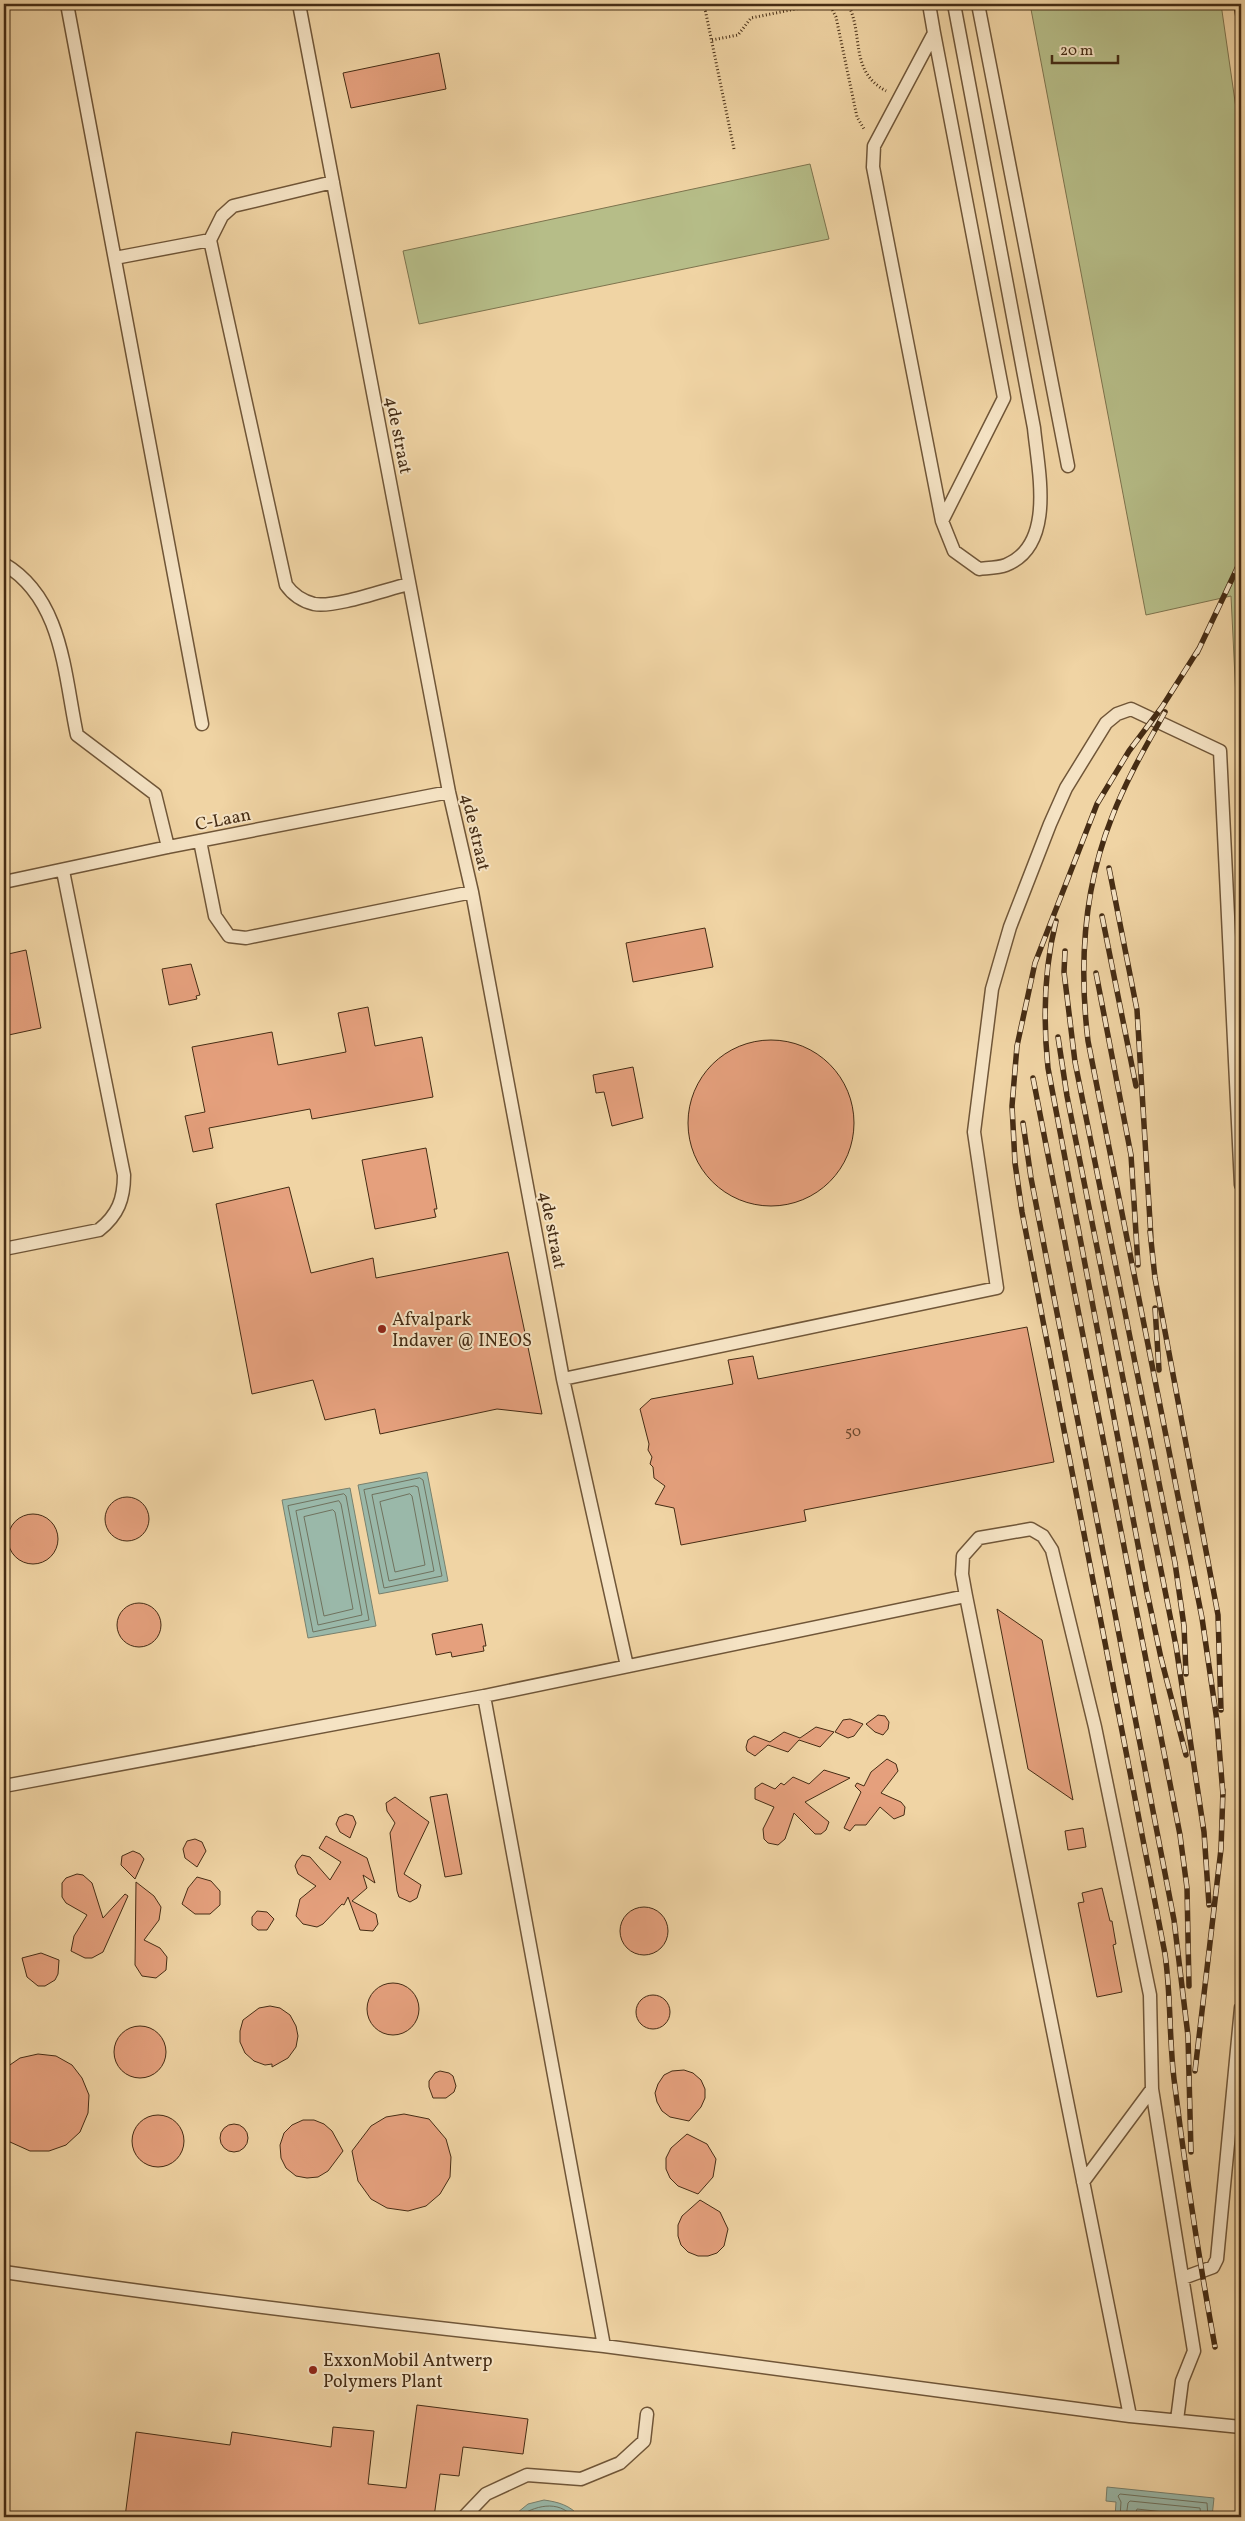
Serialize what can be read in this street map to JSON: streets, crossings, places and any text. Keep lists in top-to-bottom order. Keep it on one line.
{"streets":{"lane":["4de straat","C-Laan"]},"crossings":[["4de straat","C-Laan"]],"places":["Afvalpark Indaver @ INEOS","ExxonMobil Antwerp Polymers Plant"],"house_numbers":["50"],"scale_bar":"20 m"}
